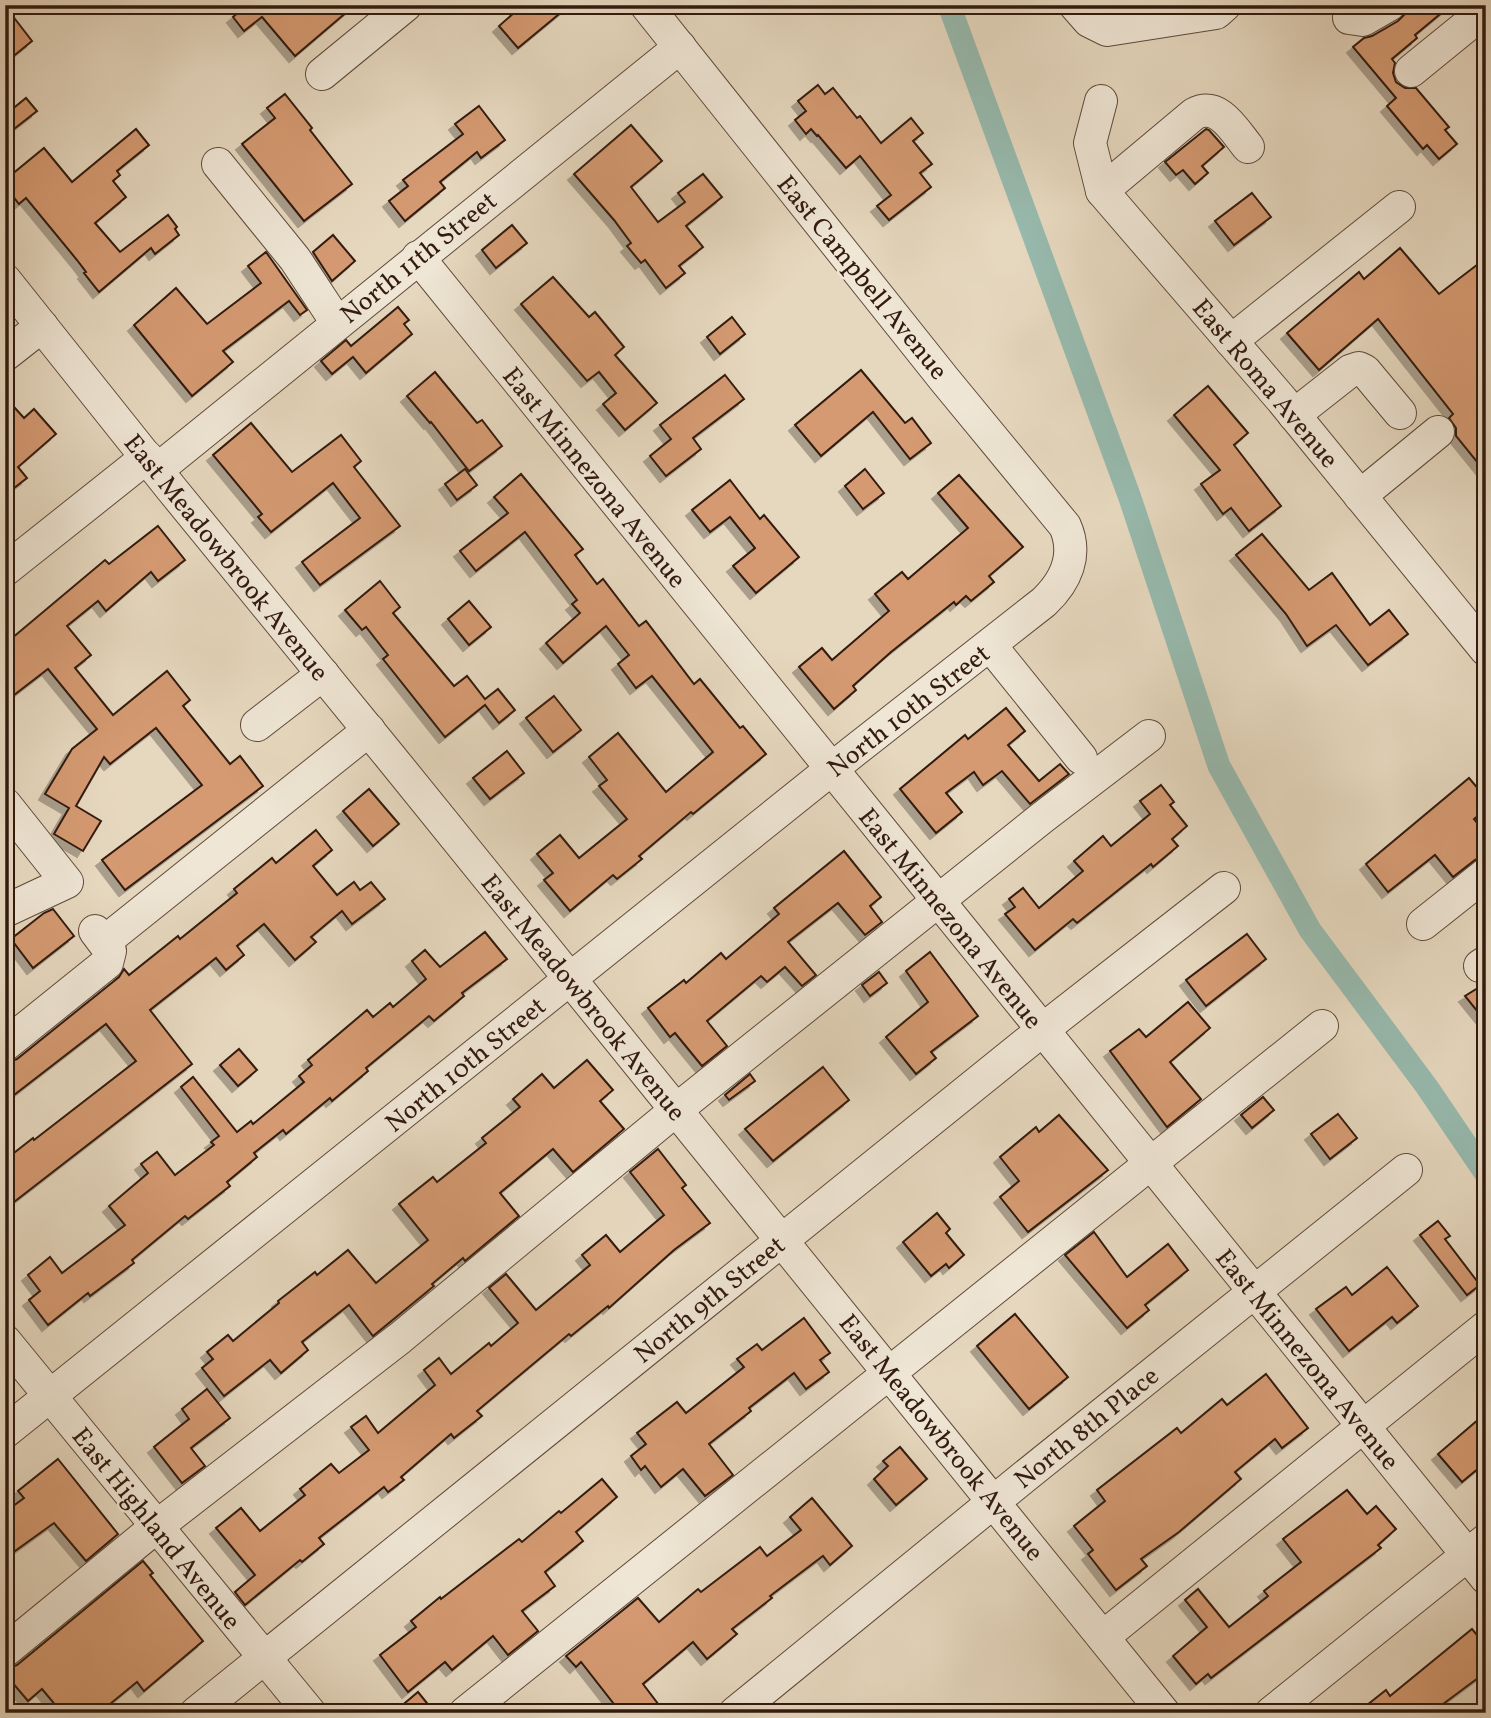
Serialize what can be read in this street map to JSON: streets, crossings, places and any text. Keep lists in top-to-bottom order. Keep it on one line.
{"streets":{"street":["North 11th Street","East Campbell Avenue","East Roma Avenue","East Minnezona Avenue","East Meadowbrook Avenue","North 10th Street","North 9th Street","North 8th Place","East Highland Avenue"]},"crossings":[["North 11th Street","East Campbell Avenue"],["North 11th Street","East Minnezona Avenue"],["North 11th Street","East Meadowbrook Avenue"],["East Campbell Avenue","North 10th Street"],["East Minnezona Avenue","North 10th Street"],["East Minnezona Avenue","North 9th Street"],["East Minnezona Avenue","North 8th Place"],["East Meadowbrook Avenue","North 10th Street"],["East Meadowbrook Avenue","North 9th Street"],["East Meadowbrook Avenue","North 8th Place"],["North 10th Street","East Highland Avenue"],["North 9th Street","East Highland Avenue"]]}
